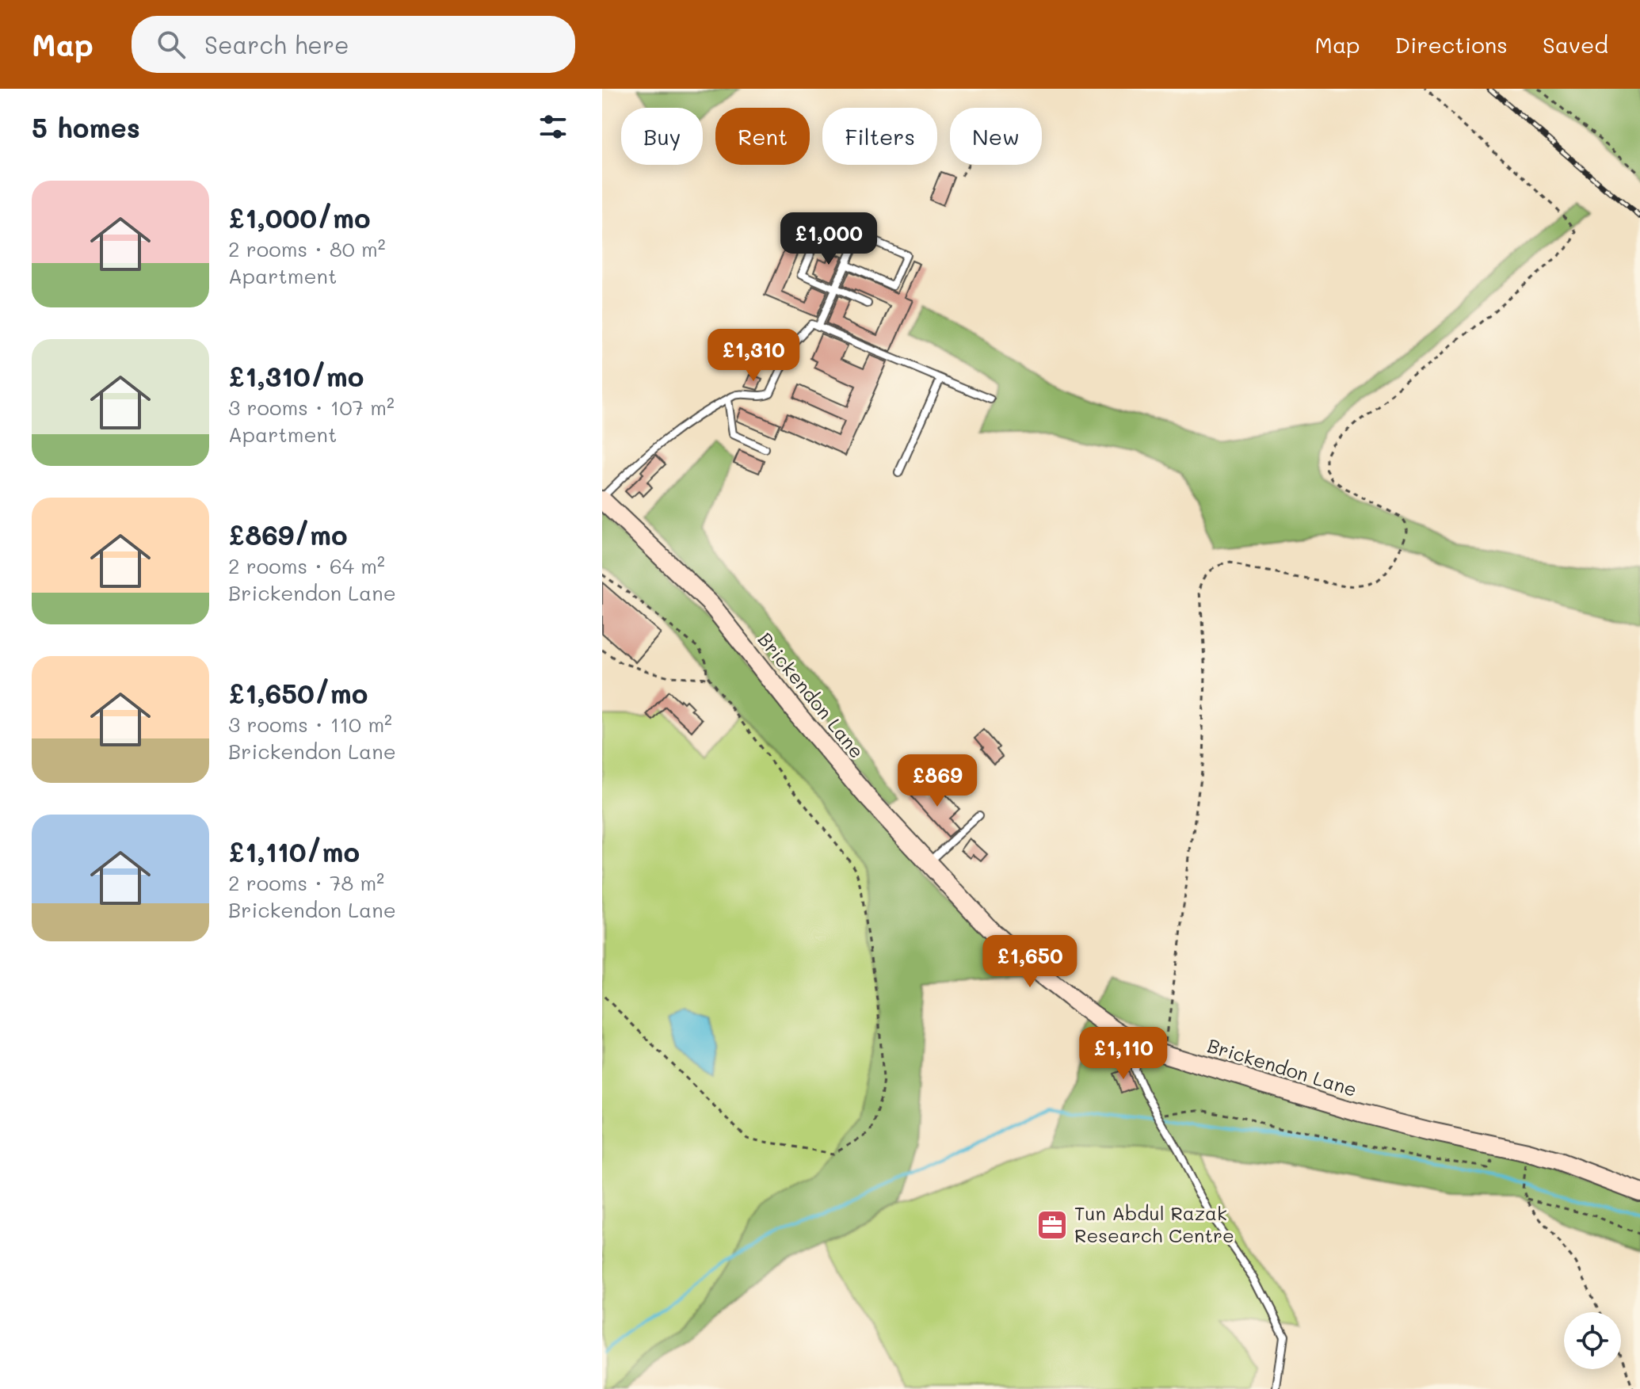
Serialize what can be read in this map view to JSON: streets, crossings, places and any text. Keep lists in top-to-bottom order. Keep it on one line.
{"streets":{"street":["Brickendon Lane"]},"places":{"office":["Tun Abdul Razak Research Centre"]},"page":{"header":"Map","search":"Search here","nav":["Map","Directions","Saved"],"heading":"5 homes","chip":["Buy","Rent","Filters","New"],"list":[{"name":"£1,000/mo","note":"2 rooms · 80 m² · Apartment"},{"name":"£1,310/mo","note":"3 rooms · 107 m² · Apartment"},{"name":"£869/mo","note":"2 rooms · 64 m² · Brickendon Lane"},{"name":"£1,650/mo","note":"3 rooms · 110 m² · Brickendon Lane"},{"name":"£1,110/mo","note":"2 rooms · 78 m² · Brickendon Lane"}],"price":["£1,000","£1,310","£869","£1,650","£1,110"]}}
